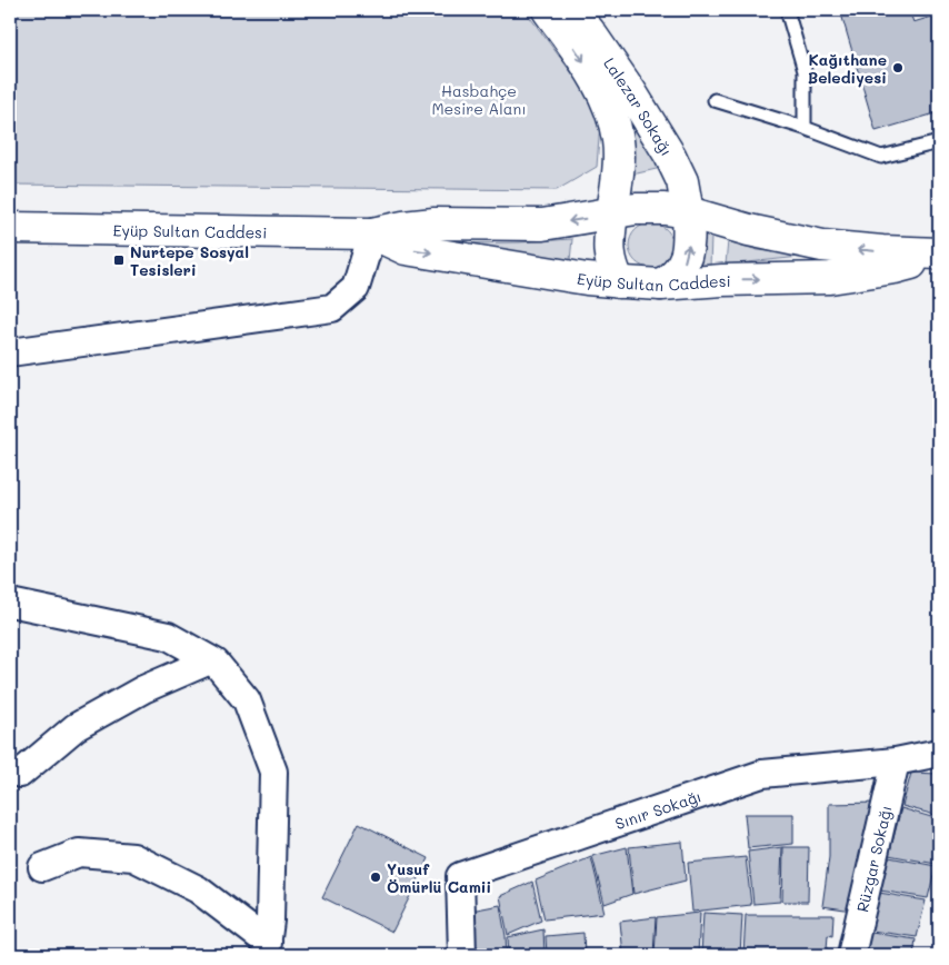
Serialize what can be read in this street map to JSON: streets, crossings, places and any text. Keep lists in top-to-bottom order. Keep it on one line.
{"streets":{"main road":["Lalezar Sokağı","Eyüp Sultan Caddesi"],"street":["Sınır Sokağı","Rüzgar Sokağı"]},"crossings":[["Lalezar Sokağı","Eyüp Sultan Caddesi"],["Sınır Sokağı","Rüzgar Sokağı"]],"parks":["Hasbahçe Mesire Alanı"],"places":{"other":["Kağıthane Belediyesi","Yusuf Ömürlü Camii"],"transit":["Nurtepe Sosyal Tesisleri"]}}
